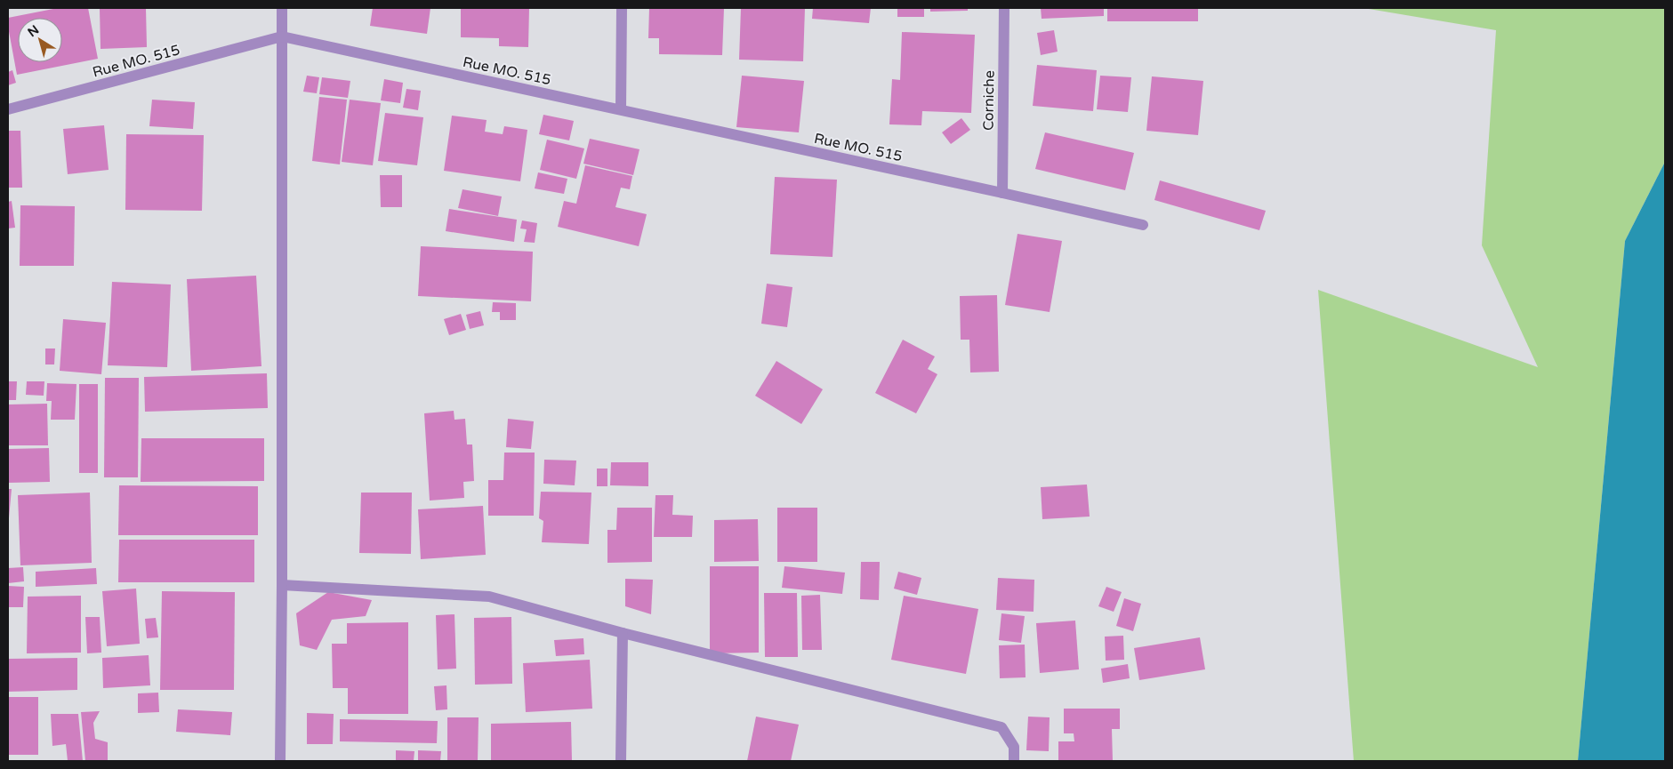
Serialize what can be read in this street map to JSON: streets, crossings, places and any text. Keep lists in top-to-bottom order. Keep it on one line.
{"streets":{"street":["Rue MO. 515","Corniche"]},"crossings":[["Rue MO. 515","Corniche"]],"north":"top left"}
